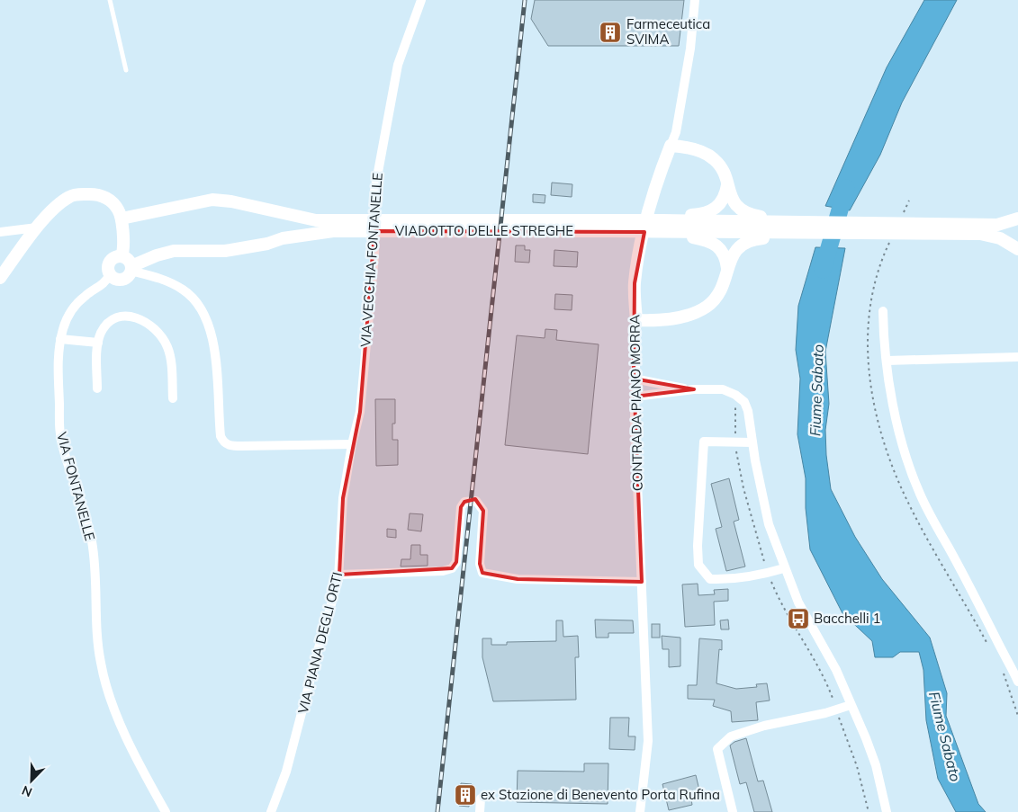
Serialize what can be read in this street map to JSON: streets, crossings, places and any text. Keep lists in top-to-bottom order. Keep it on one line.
{"streets":{"main road":["VIADOTTO DELLE STREGHE","CONTRADA PIANO MORRA","VIA FONTANELLE"],"street":["VIA VECCHIA FONTANELLE","VIA PIANA DEGLI ORTI"]},"crossings":[["VIADOTTO DELLE STREGHE","VIA FONTANELLE"],["VIA VECCHIA FONTANELLE","VIA PIANA DEGLI ORTI"]],"water":["Fiume Sabato"],"places":{"building":["Farmeceutica SVIMA","ex Stazione di Benevento Porta Rufina"],"bus stop":["Bacchelli 1"]},"north":"bottom left"}
